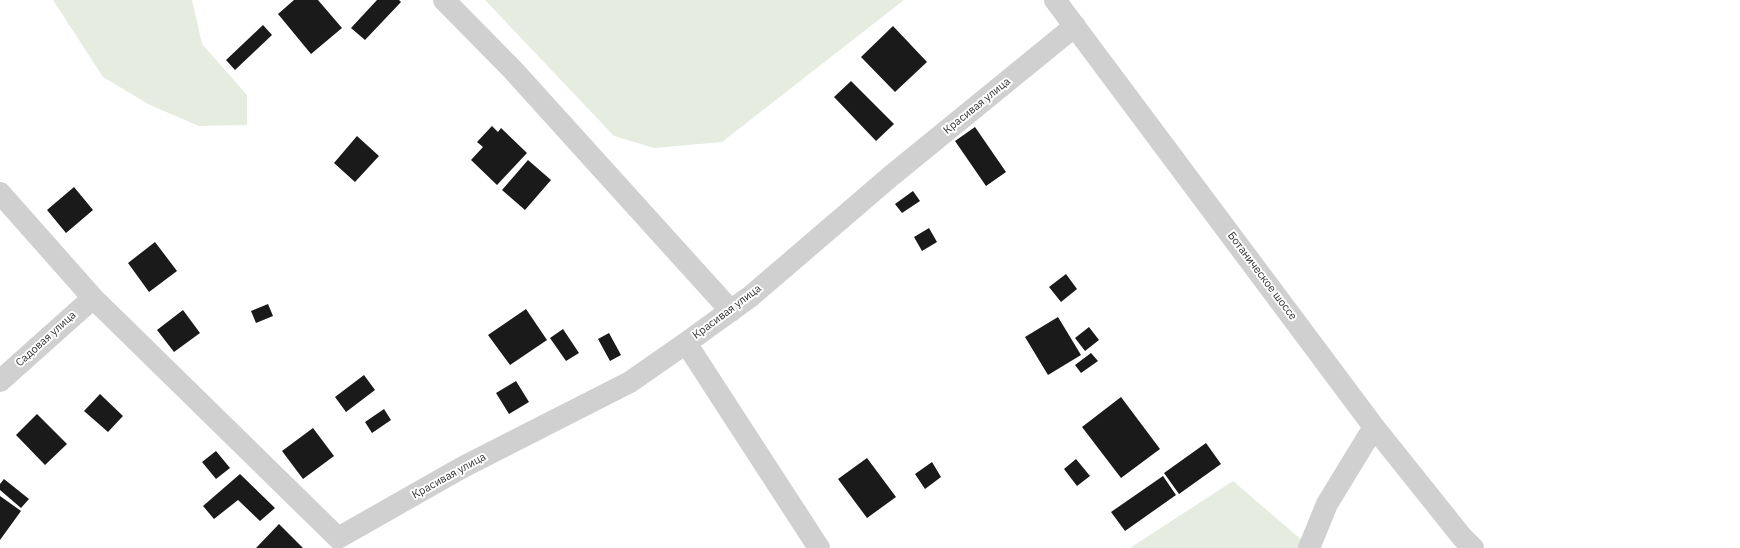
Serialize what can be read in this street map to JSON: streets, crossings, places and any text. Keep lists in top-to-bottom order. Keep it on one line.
{"streets":{"street":["Красивая улица","Ботаническое шоссе","Садовая улица"]},"crossings":[["Красивая улица","Ботаническое шоссе"]]}
